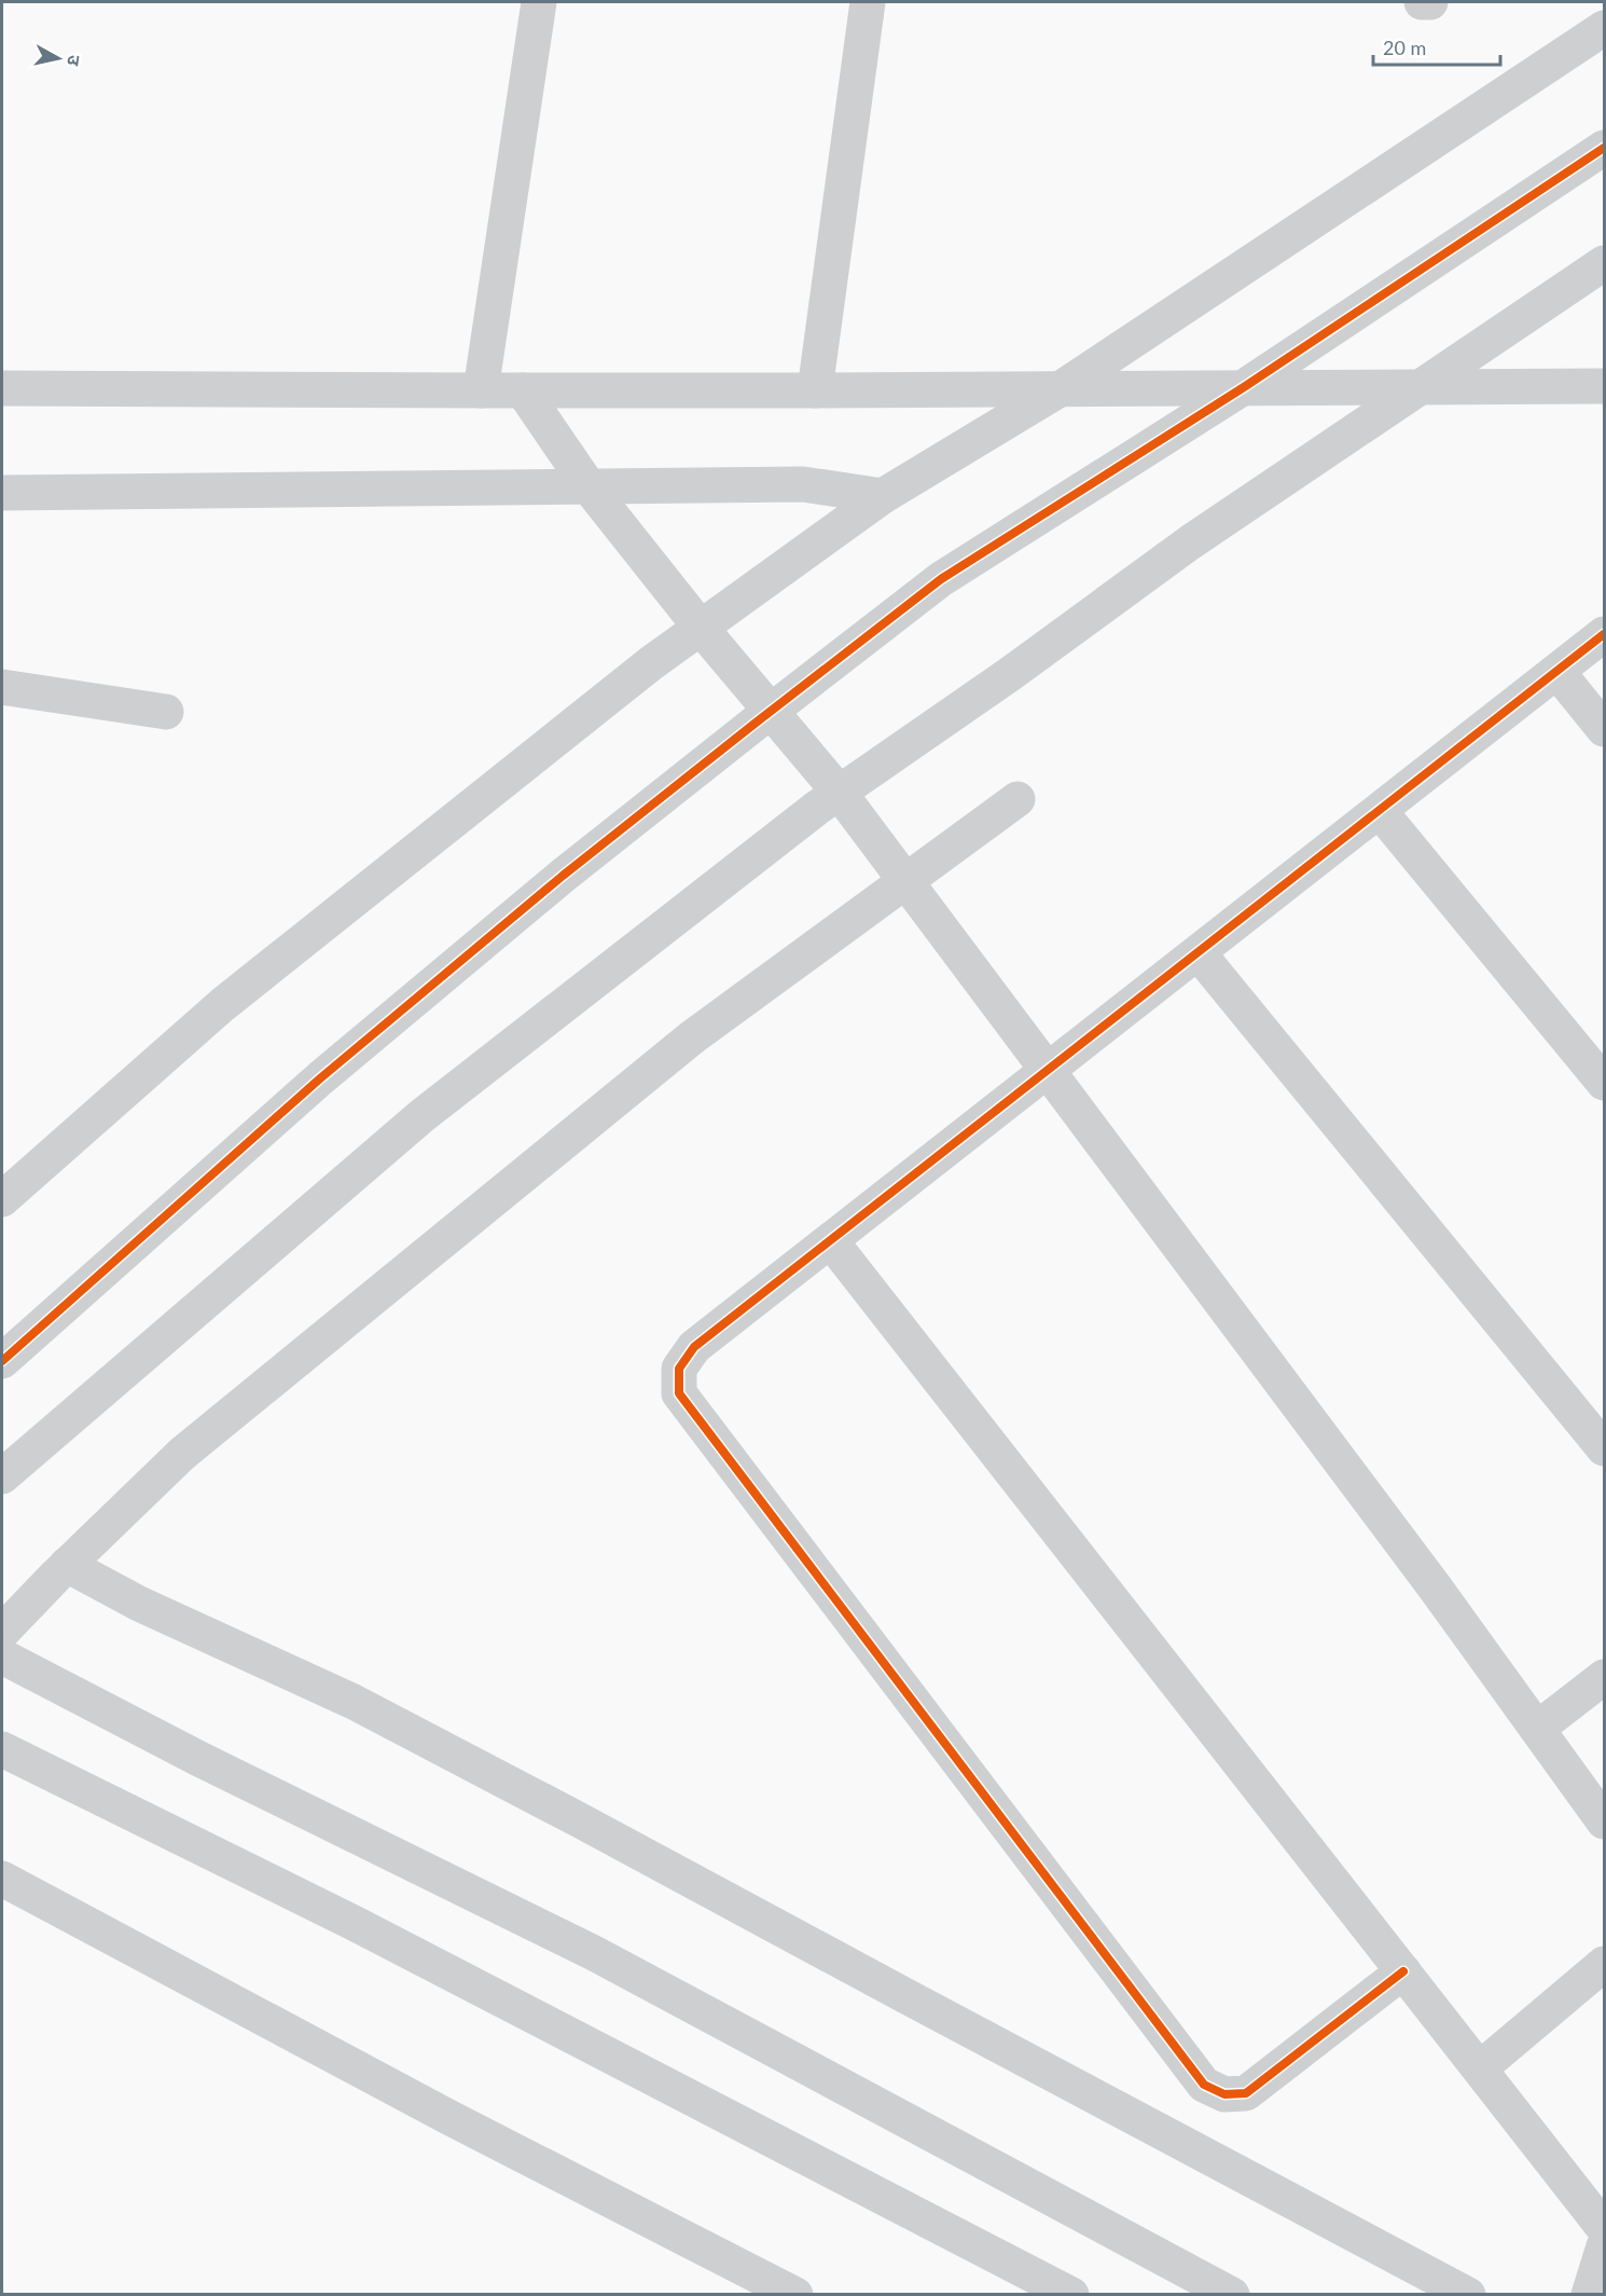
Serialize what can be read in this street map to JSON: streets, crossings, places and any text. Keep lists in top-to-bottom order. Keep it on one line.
{"scale_bar":"20 m","north":"right"}
